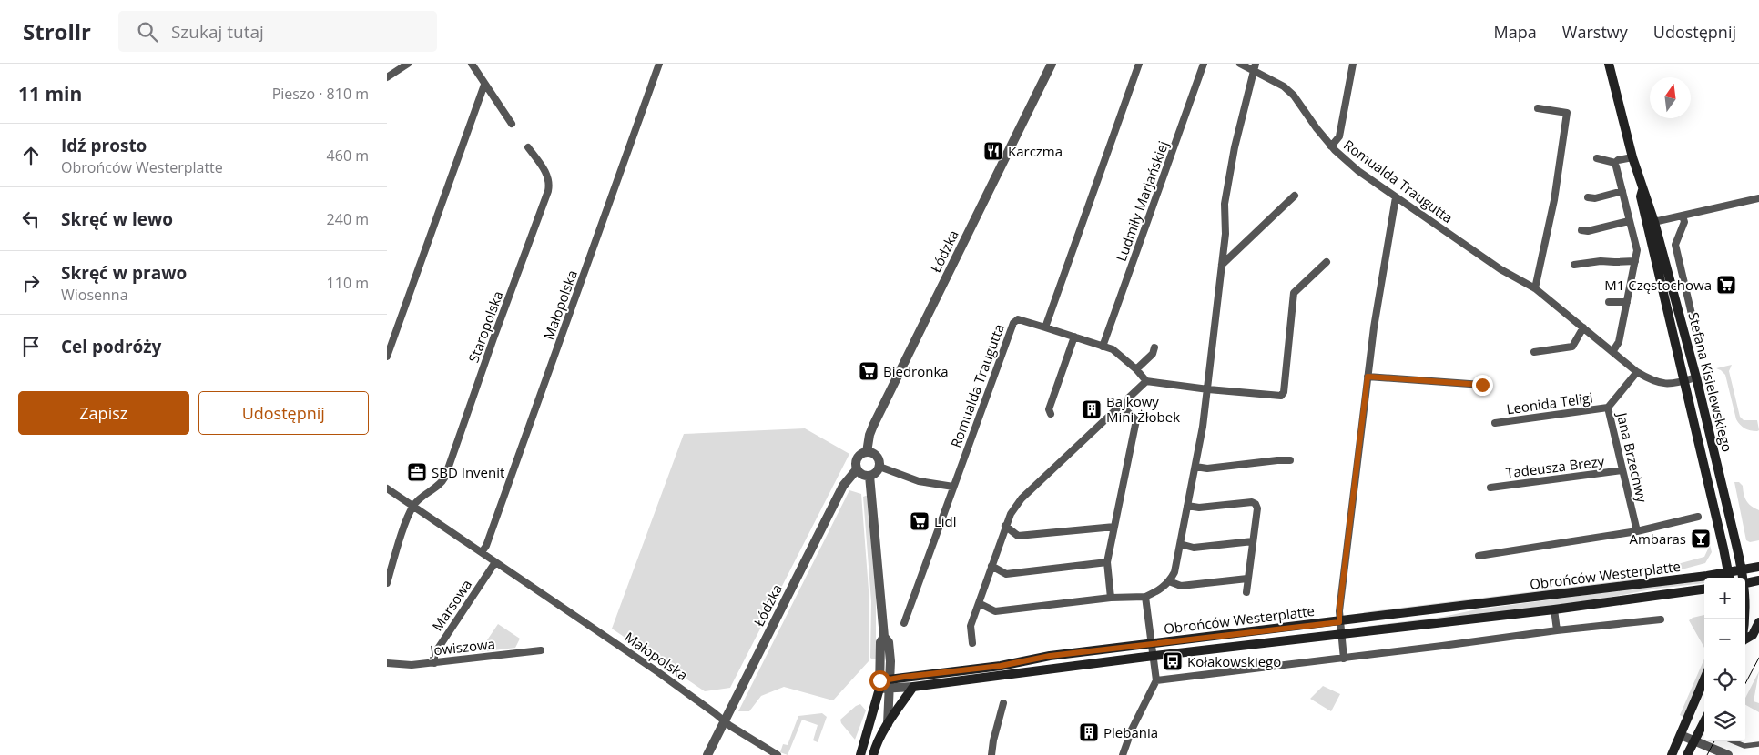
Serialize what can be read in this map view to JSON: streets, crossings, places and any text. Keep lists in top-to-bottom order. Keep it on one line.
{"streets":{"main road":["Stefana Kisielewskiego","Obrońców Westerplatte"],"street":["Romualda Traugutta","Ludmiły Marjańskiej","Łódzka","Małopolska","Staropolska","Leonida Teligi","Jana Brzechwy","Tadeusza Brezy","Marsowa","Jowiszowa"]},"crossings":[["Romualda Traugutta","Ludmiły Marjańskiej"],["Romualda Traugutta","Stefana Kisielewskiego"],["Romualda Traugutta","Jana Brzechwy"],["Łódzka","Małopolska"],["Małopolska","Staropolska"],["Małopolska","Marsowa"],["Stefana Kisielewskiego","Obrońców Westerplatte"],["Leonida Teligi","Jana Brzechwy"],["Jana Brzechwy","Tadeusza Brezy"],["Marsowa","Jowiszowa"]],"places":{"restaurant":["Karczma"],"supermarket":["M1 Częstochowa","Biedronka","Lidl"],"building":["Bajkowy Mini Żłobek","Plebania"],"office":["SBD Invenit"],"bar":["Ambaras"],"bus stop":["Kołakowskiego"]},"north":"top","page":{"header":"Strollr","search":"Szukaj tutaj","nav":["Mapa","Warstwy","Udostępnij"],"heading":["11 min","Pieszo · 810 m"],"list":[["Idź prosto","Obrońców Westerplatte","460 m"],["Skręć w lewo","240 m"],["Skręć w prawo","Wiosenna","110 m"],"Cel podróży"],"buttons":["Zapisz","Udostępnij"],"map_buttons":["+","−"]}}
